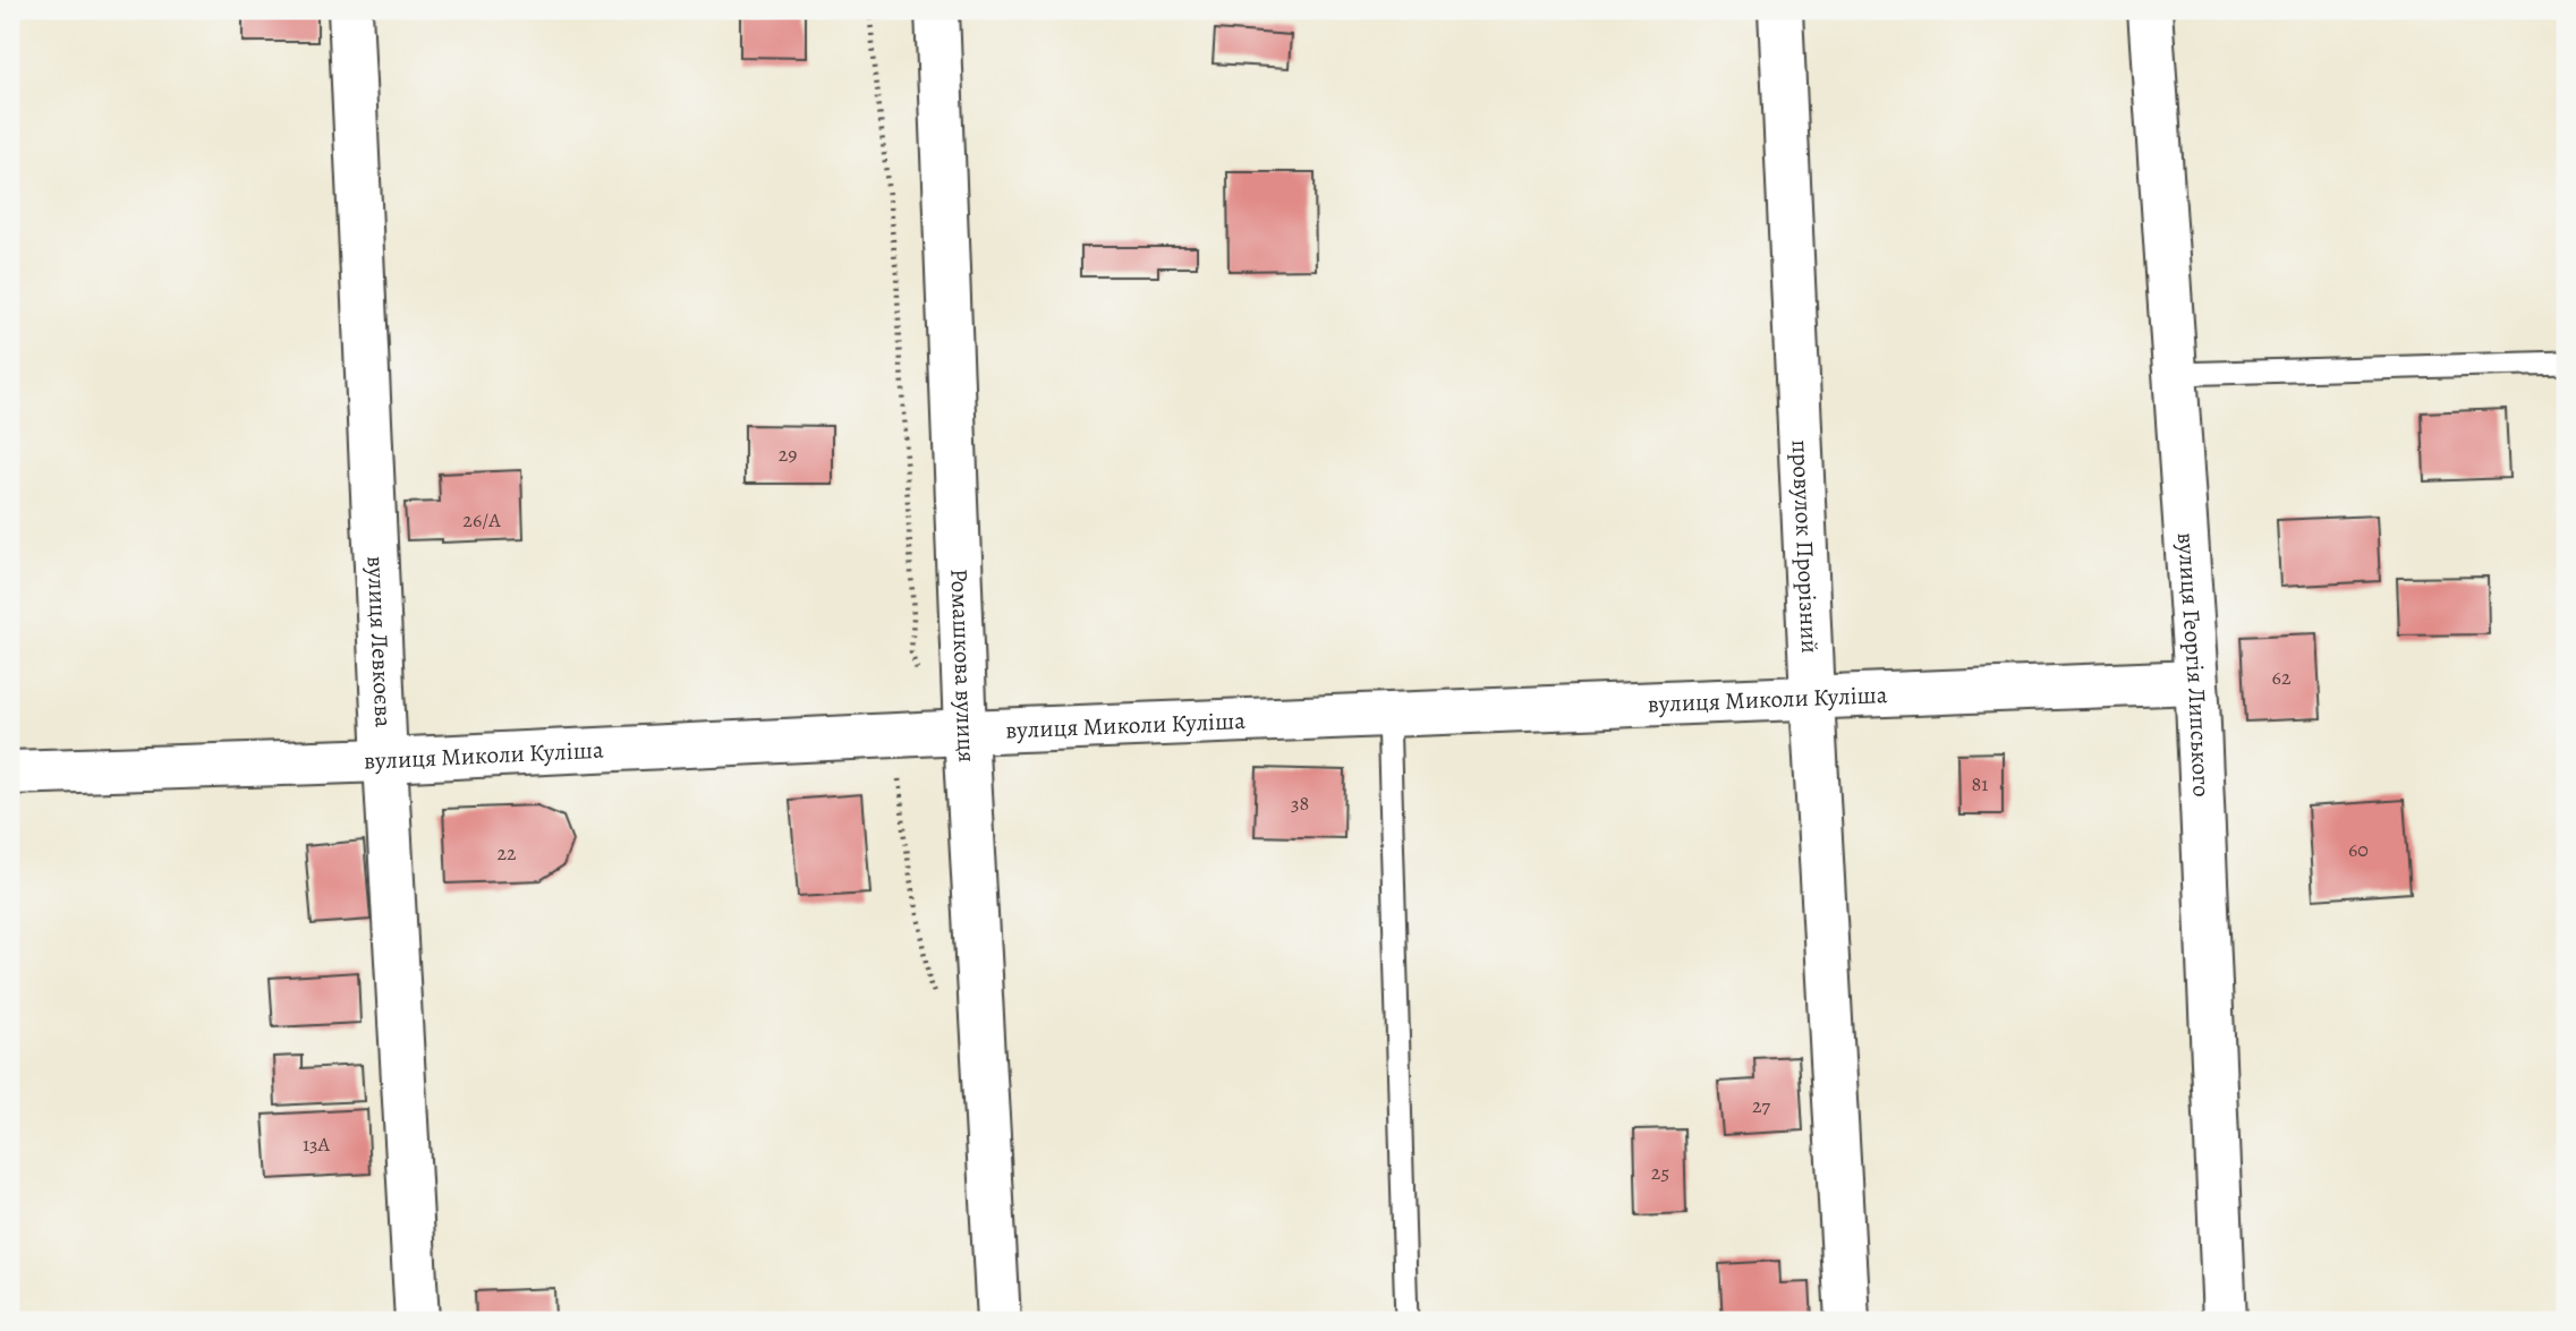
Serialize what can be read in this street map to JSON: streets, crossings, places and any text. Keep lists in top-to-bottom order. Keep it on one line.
{"streets":{"street":["провулок Прорізний","вулиця Левкоєва","вулиця Георгія Липського","Ромашкова вулиця","вулиця Миколи Куліша"]},"crossings":[["провулок Прорізний","вулиця Миколи Куліша"],["вулиця Левкоєва","вулиця Миколи Куліша"],["вулиця Георгія Липського","вулиця Миколи Куліша"],["Ромашкова вулиця","вулиця Миколи Куліша"]],"house_numbers":["29","26/А","62","81","38","60","22","27","13А","25"]}
